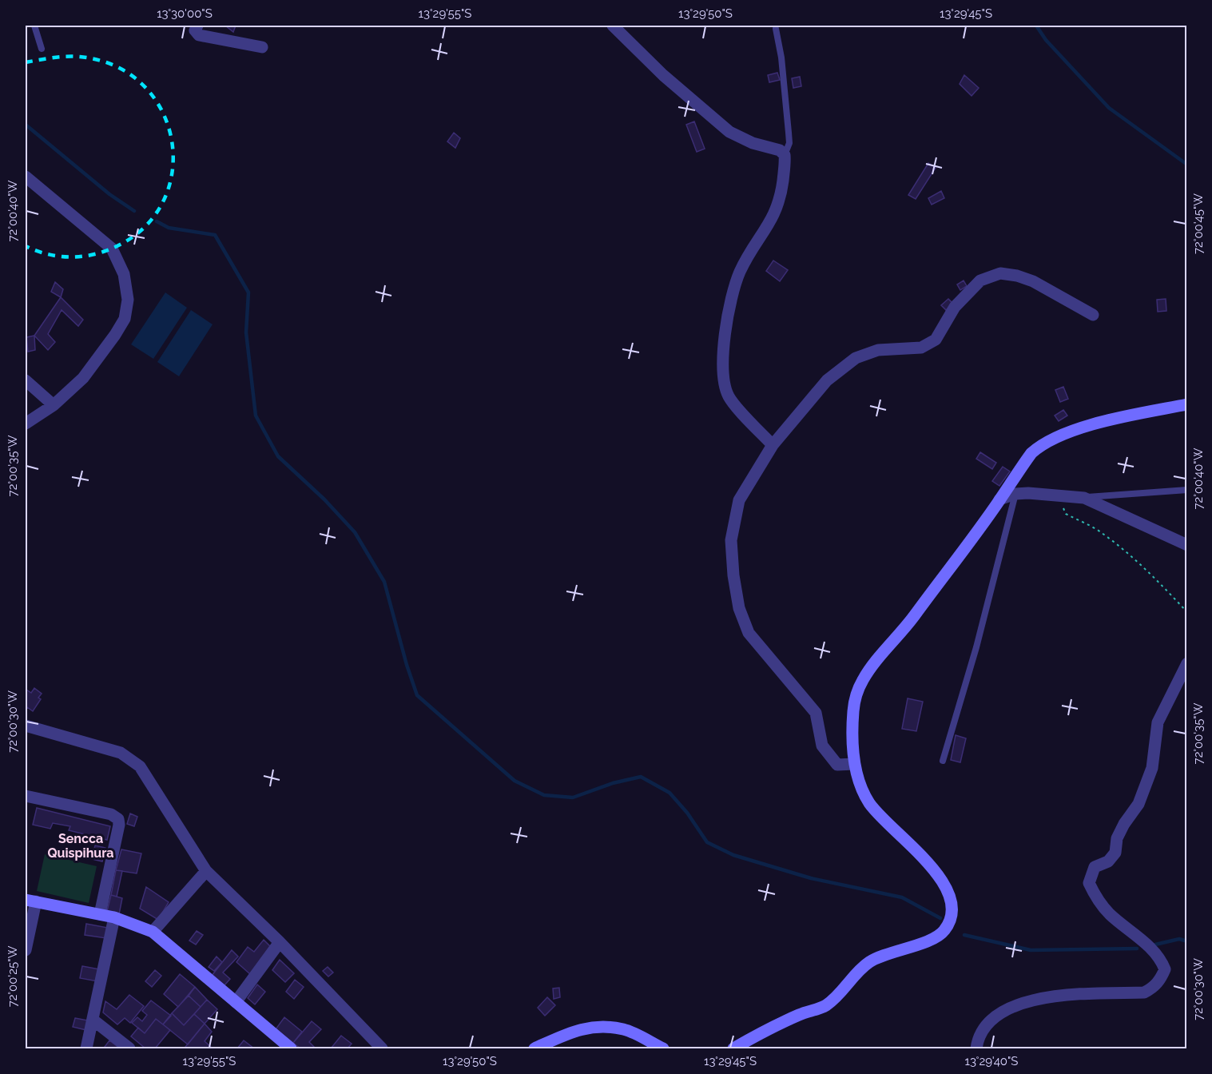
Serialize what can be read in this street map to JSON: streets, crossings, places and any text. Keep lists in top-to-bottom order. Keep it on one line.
{"districts":["Sencca Quispihura"],"coordinates":["13°30'00\"S","13°29'55\"S","13°29'50\"S","13°29'45\"S","72°00'40\"W","72°00'45\"W","72°00'35\"W","72°00'30\"W","72°00'25\"W","13°29'40\"S"]}
